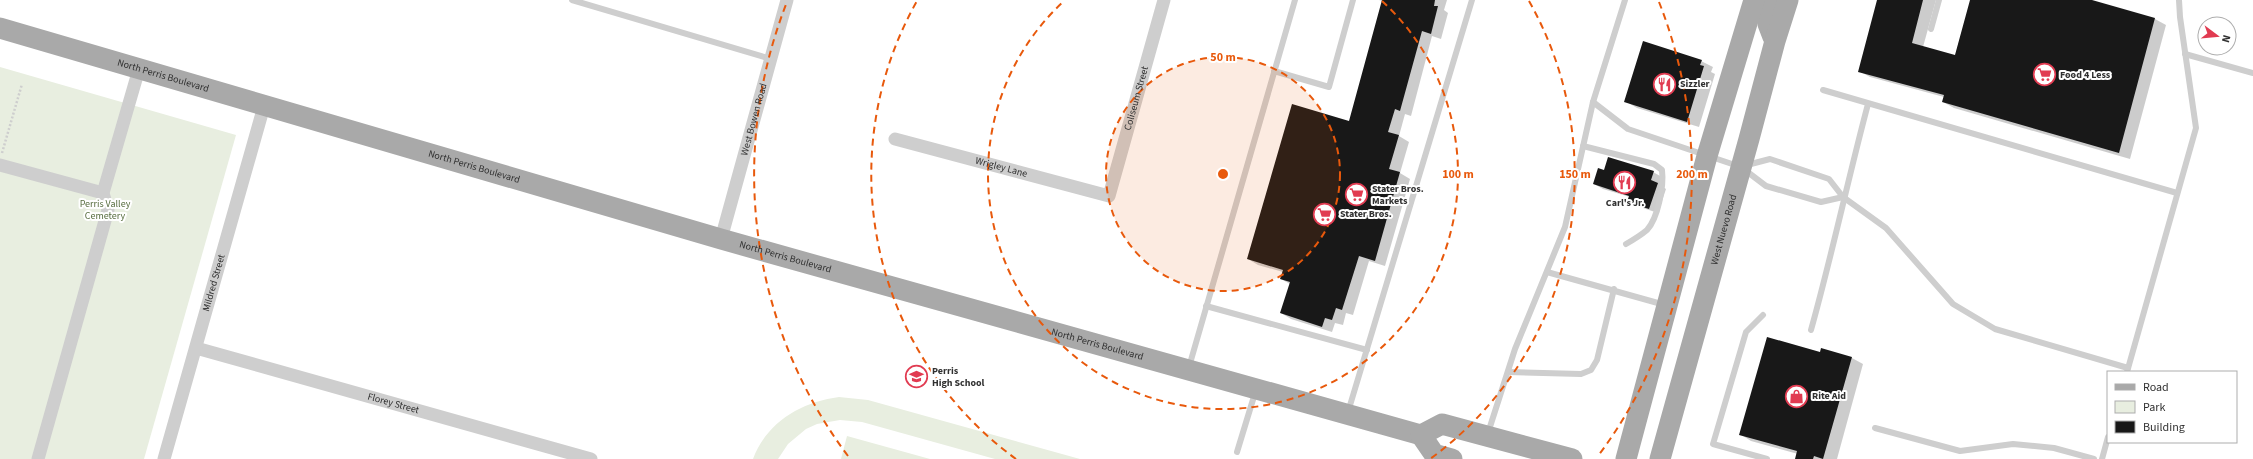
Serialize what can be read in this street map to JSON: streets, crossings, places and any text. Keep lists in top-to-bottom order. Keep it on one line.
{"streets":{"main road":["North Perris Boulevard","West Nuevo Road"],"street":["Coliseum Street","West Bowen Road","Wrigley Lane","Mildred Street","Florey Street"]},"crossings":[["North Perris Boulevard","West Bowen Road"],["North Perris Boulevard","Mildred Street"],["Coliseum Street","Wrigley Lane"],["Mildred Street","Florey Street"]],"parks":["Perris Valley Cemetery"],"places":{"supermarket":["Food 4 Less","Stater Bros. Markets","Stater Bros."],"restaurant":["Sizzler","Carl's Jr."],"school or university":["Perris High School"],"shop":["Rite Aid"]},"legend":["Road","Park","Building"],"north":"right","rings":["50 m","100 m","150 m","200 m"]}
